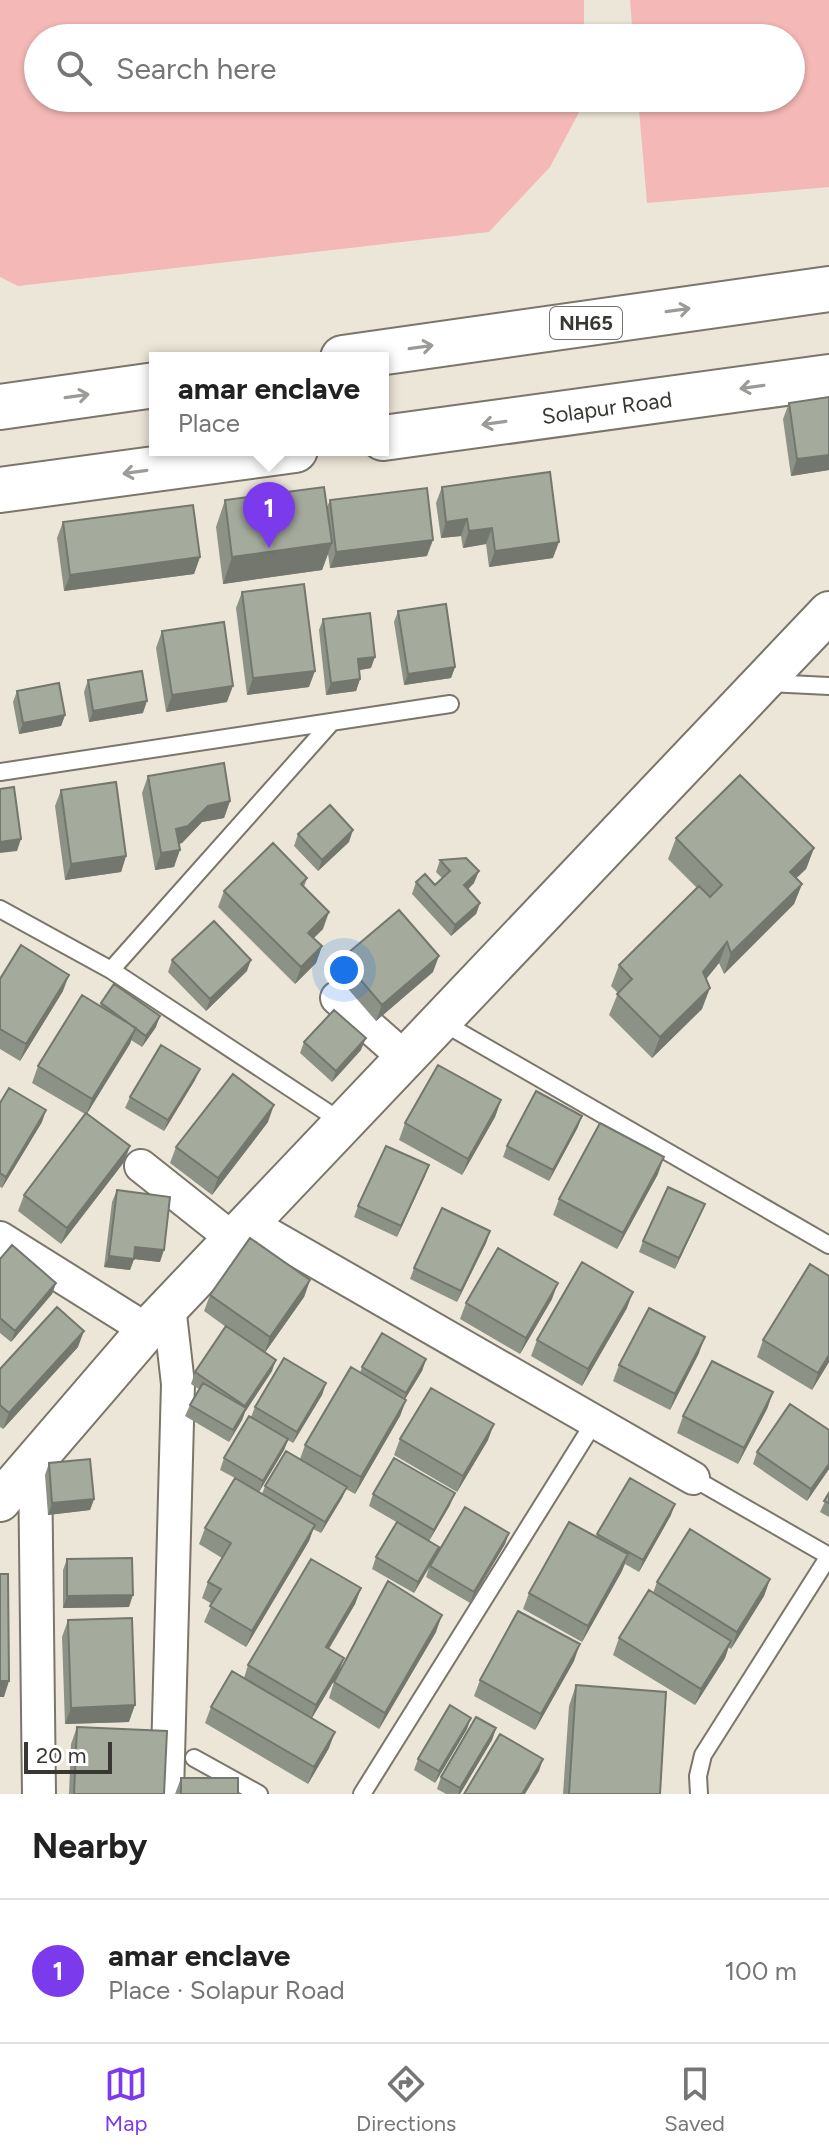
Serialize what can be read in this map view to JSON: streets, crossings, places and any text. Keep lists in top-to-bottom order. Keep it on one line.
{"streets":{"highway":["NH65","Solapur Road"]},"scale_bar":"20 m","page":{"search":"Search here","popup":["amar enclave","Place"],"pins":"1","scale":"20 m","heading":"Nearby","list":[{"mark":"1","name":"amar enclave","note":"Place · Solapur Road","value":"100 m"}],"nav":["Map","Directions","Saved"]}}
